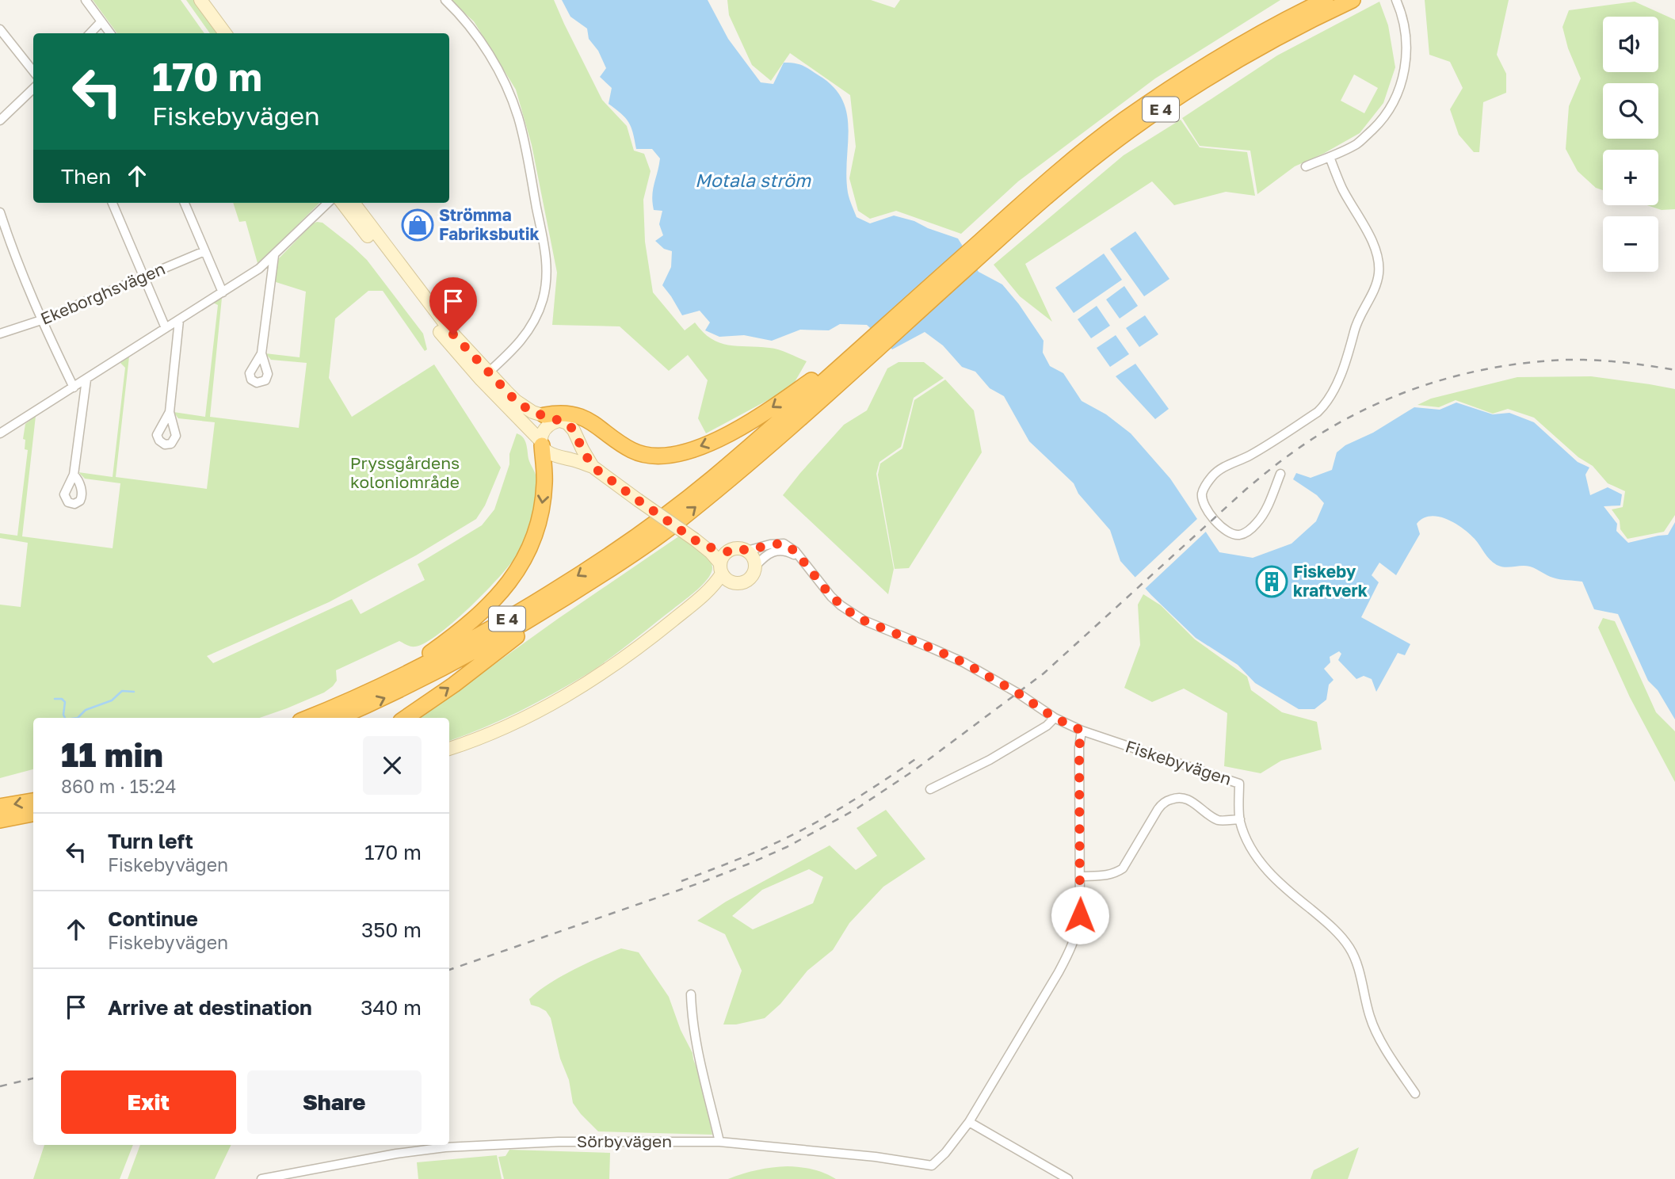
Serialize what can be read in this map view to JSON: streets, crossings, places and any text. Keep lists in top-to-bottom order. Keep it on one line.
{"streets":{"highway":["E 4"],"street":["Ekeborghsvägen","Fiskebyvägen","Sörbyvägen"]},"crossings":[["Fiskebyvägen","Sörbyvägen"]],"water":["Motala ström"],"parks":["Pryssgårdens koloniområde"],"places":{"shop":["Strömma Fabriksbutik"],"building":["Fiskeby kraftverk"]},"page":{"map_buttons":["+","−"],"turn":["170 m","Fiskebyvägen"],"then":"Then","heading":["11 min","860 m · 15:24"],"list":[{"name":"Turn left","note":"Fiskebyvägen","value":"170 m"},{"name":"Continue","note":"Fiskebyvägen","value":"350 m"},{"name":"Arrive at destination","value":"340 m"}],"buttons":["Exit","Share"]}}
